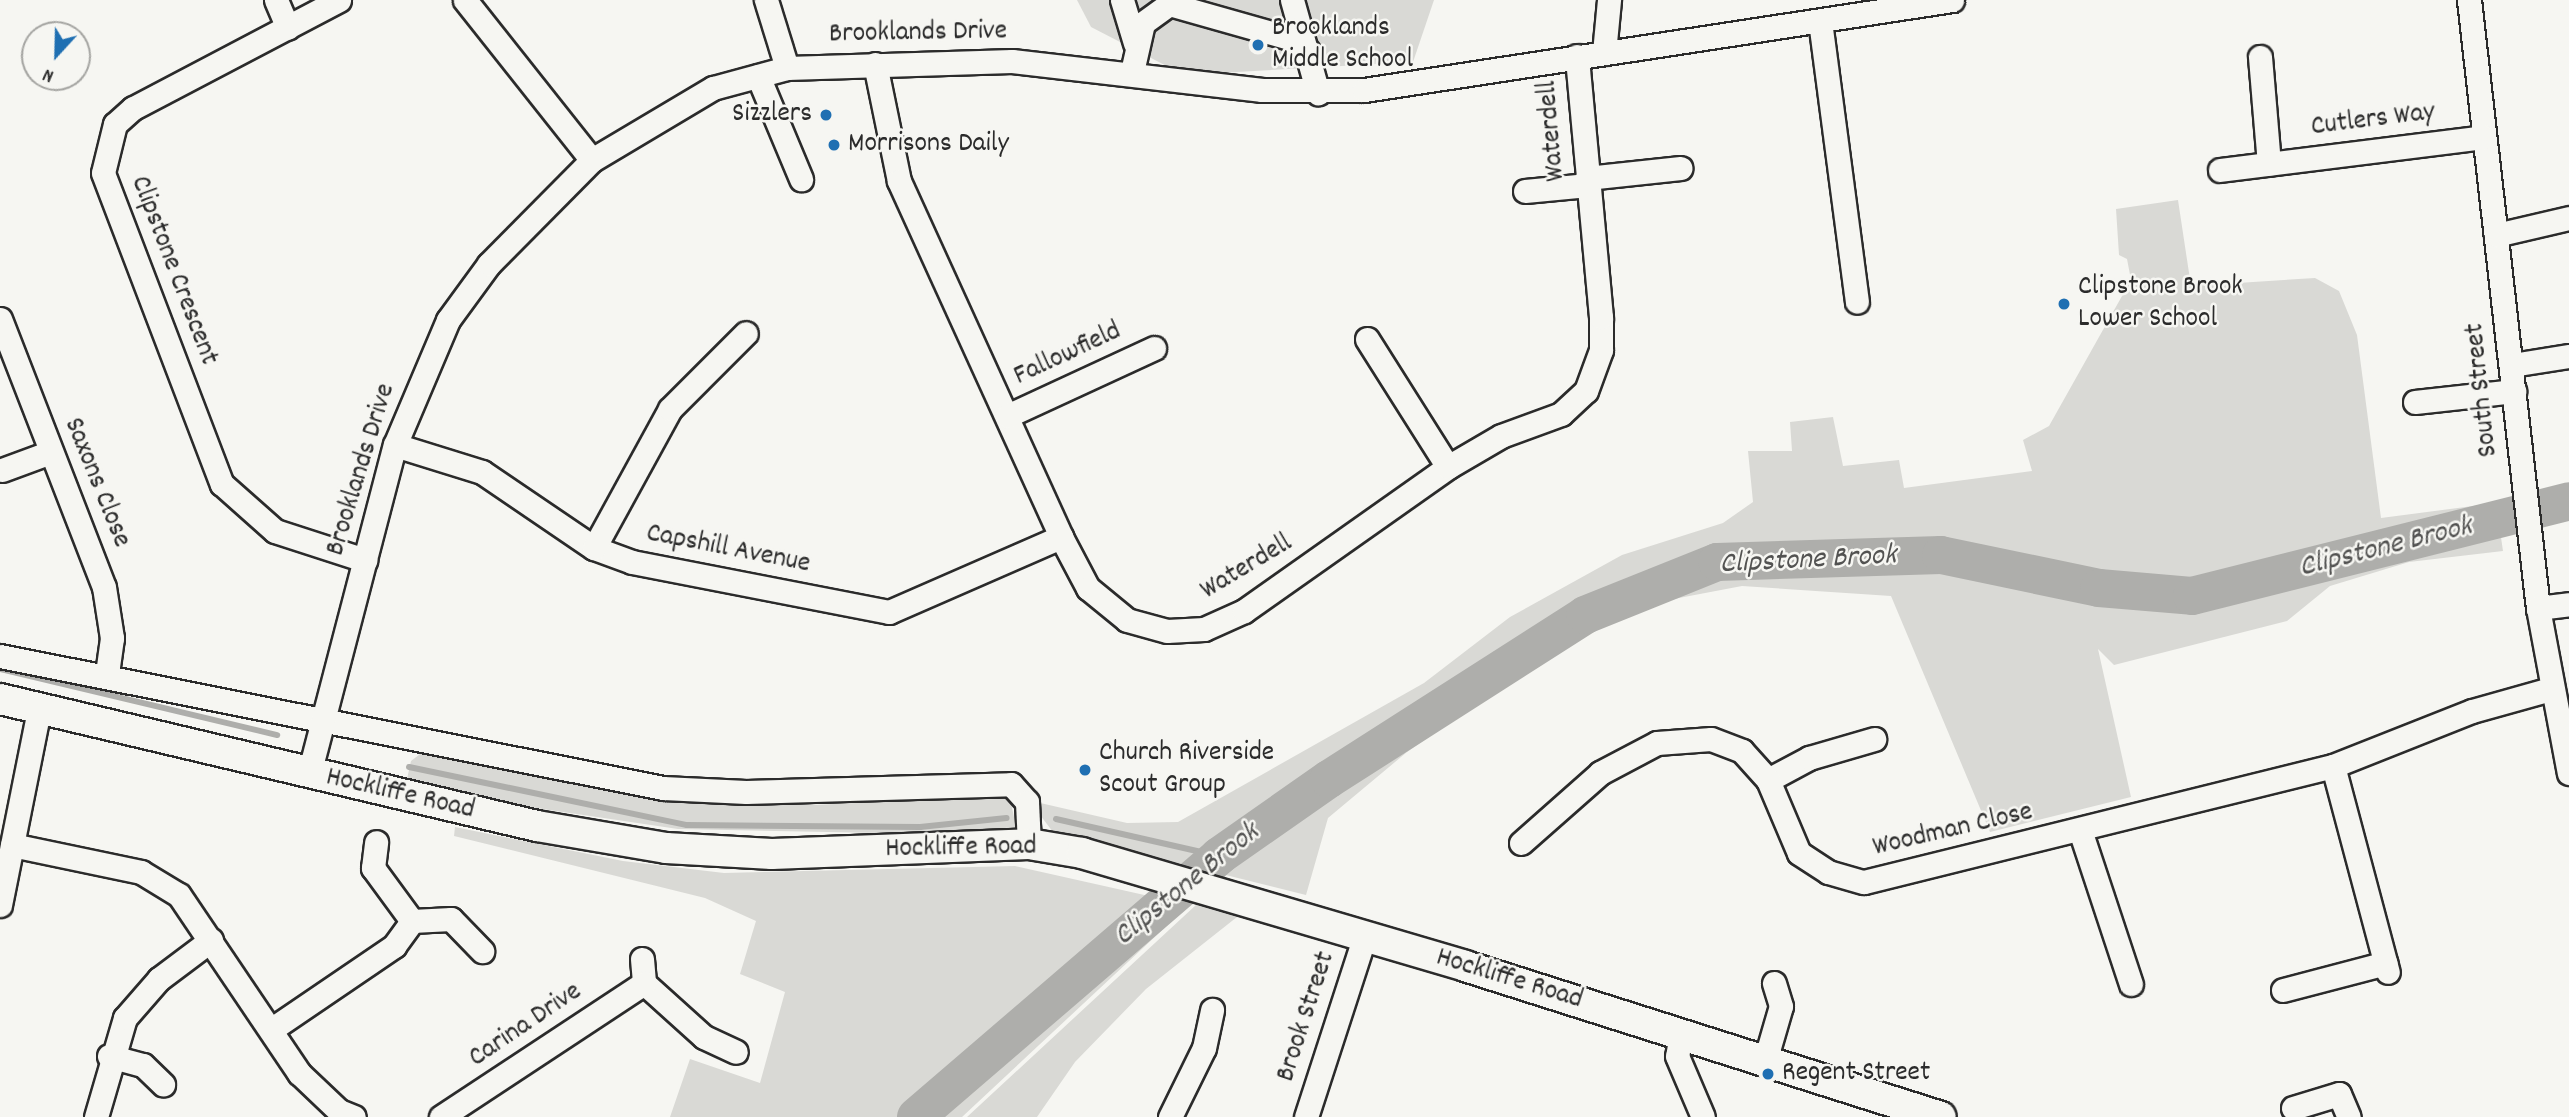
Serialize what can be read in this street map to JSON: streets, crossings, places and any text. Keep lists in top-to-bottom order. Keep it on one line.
{"streets":{"main road":["Hockliffe Road"],"street":["Brooklands Drive","Cutlers Way","Waterdell","Clipstone Crescent","Fallowfield","South Street","Saxons Close","Capshill Avenue","Woodman Close","Brook Street","Carina Drive"]},"crossings":[["Brooklands Drive","Waterdell"],["Brooklands Drive","Clipstone Crescent"],["Brooklands Drive","Capshill Avenue"],["Brooklands Drive","Hockliffe Road"],["Cutlers Way","South Street"],["Waterdell","Fallowfield"],["Waterdell","Capshill Avenue"],["South Street","Woodman Close"],["Hockliffe Road","Brook Street"]],"water":["Clipstone Brook"],"places":["Brooklands Middle School","Sizzlers","Morrisons Daily","Clipstone Brook Lower School","Church Riverside Scout Group","Regent Street"],"north":"bottom"}
